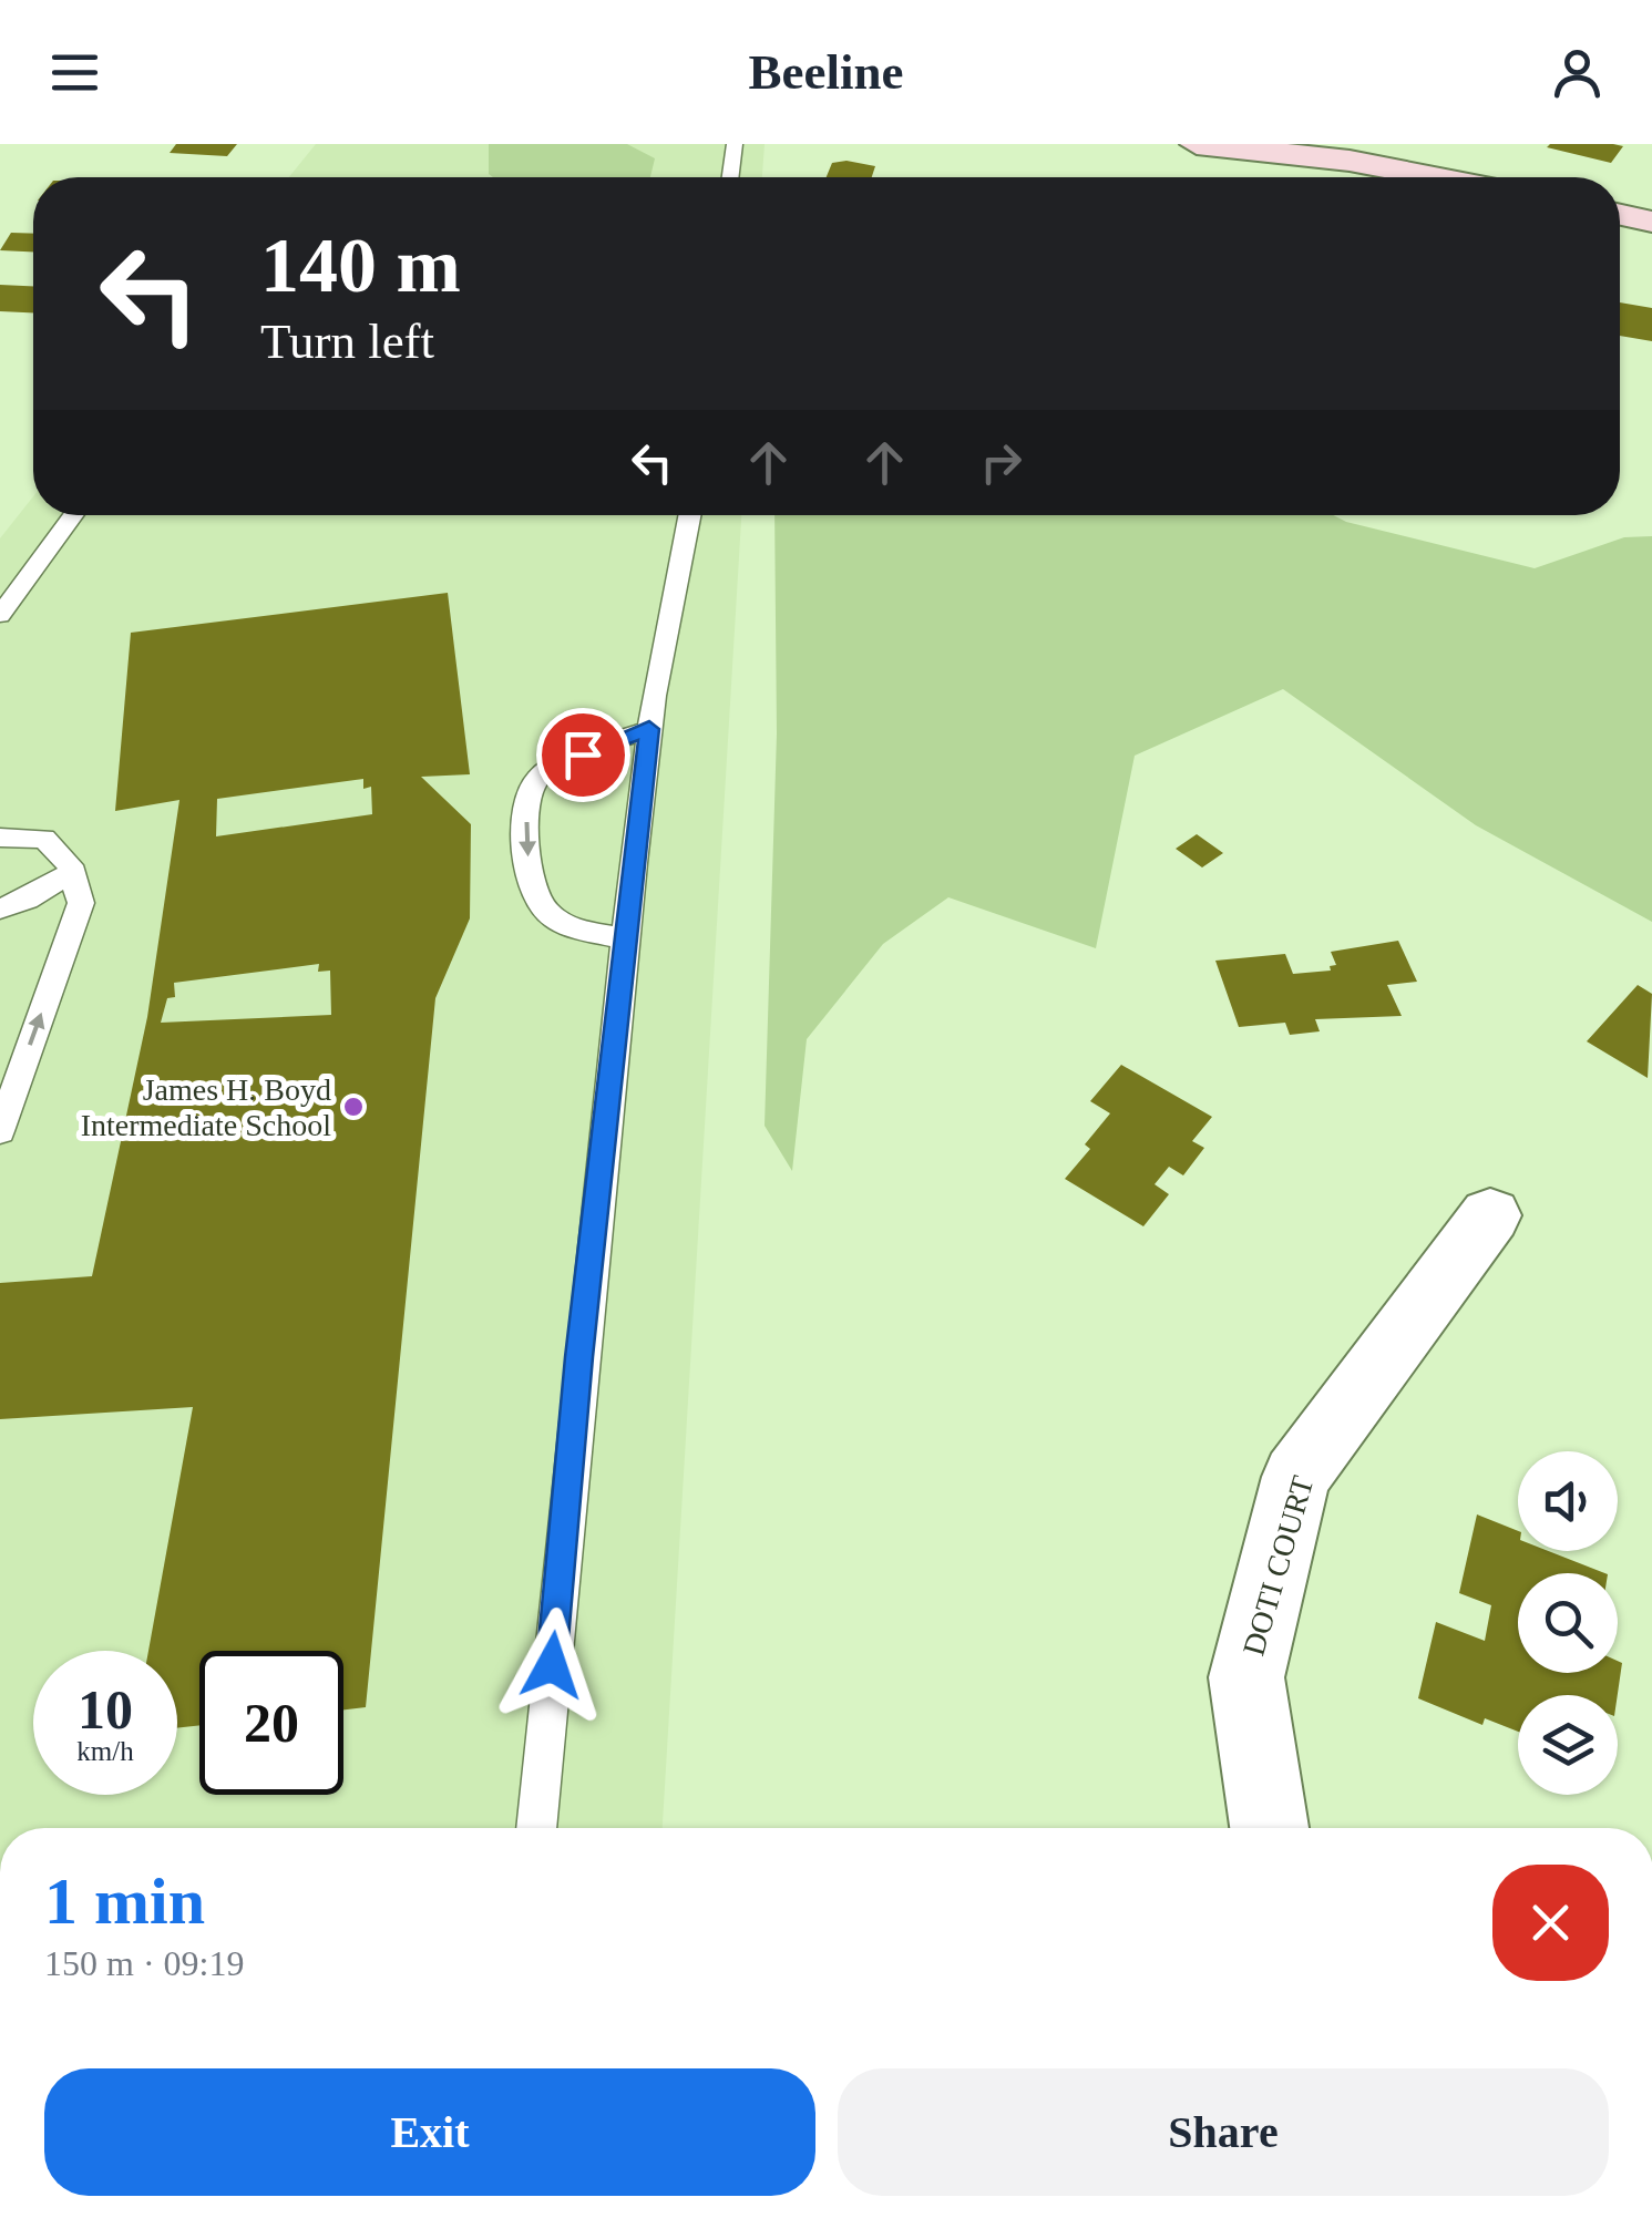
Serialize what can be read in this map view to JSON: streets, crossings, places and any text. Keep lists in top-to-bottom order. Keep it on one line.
{"streets":{"street":["DOTI COURT"]},"places":["James H. Boyd Intermediate School"],"page":{"header":"Beeline","turn":["140 m","Turn left"],"speed":"10 km/h","limit":"20","heading":["1 min","150 m · 09:19"],"buttons":["Exit","Share"]}}
